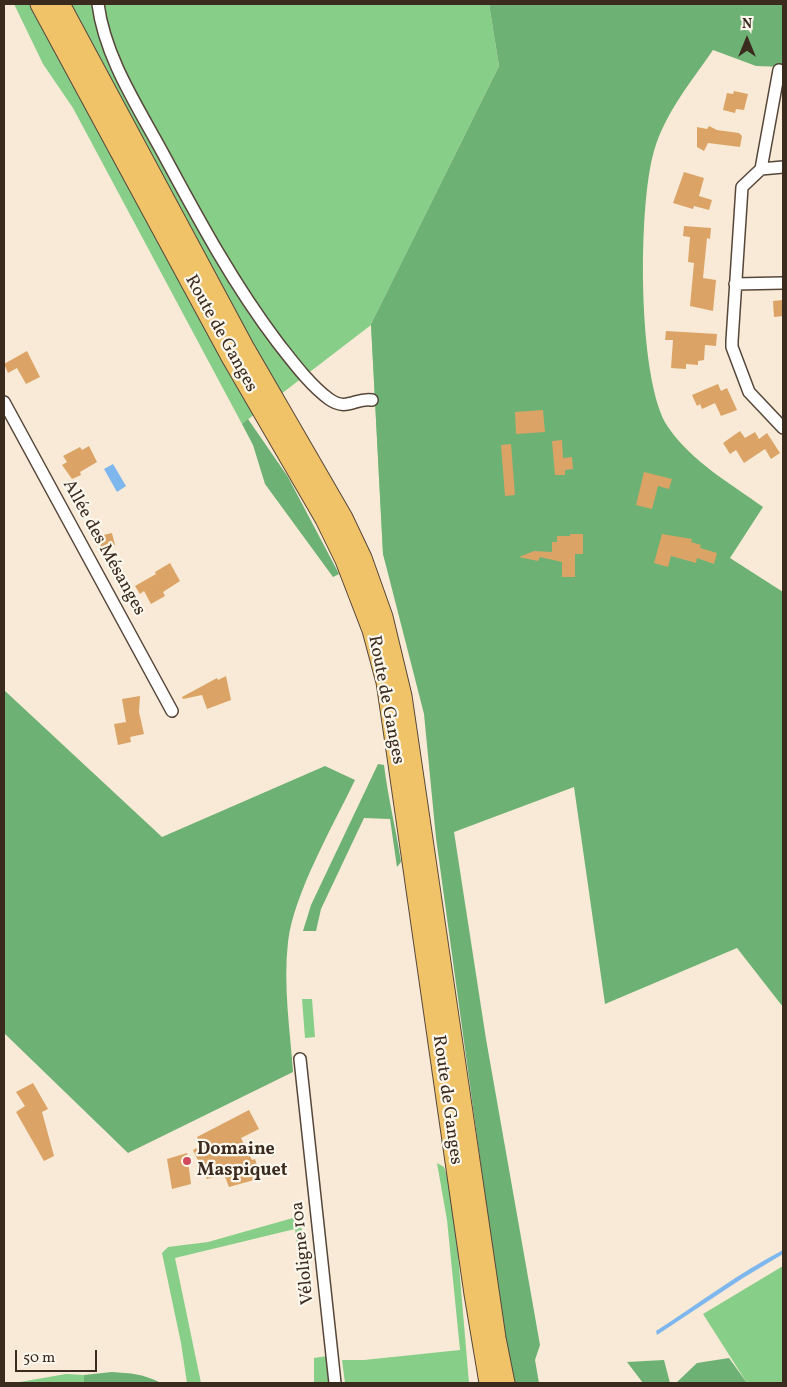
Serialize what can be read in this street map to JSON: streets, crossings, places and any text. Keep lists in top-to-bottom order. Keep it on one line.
{"streets":{"main road":["Route de Ganges"],"street":["Allée des Mésanges","Véloligne 10a"]},"places":["Domaine Maspiquet"],"scale_bar":"50 m","north":"top"}
